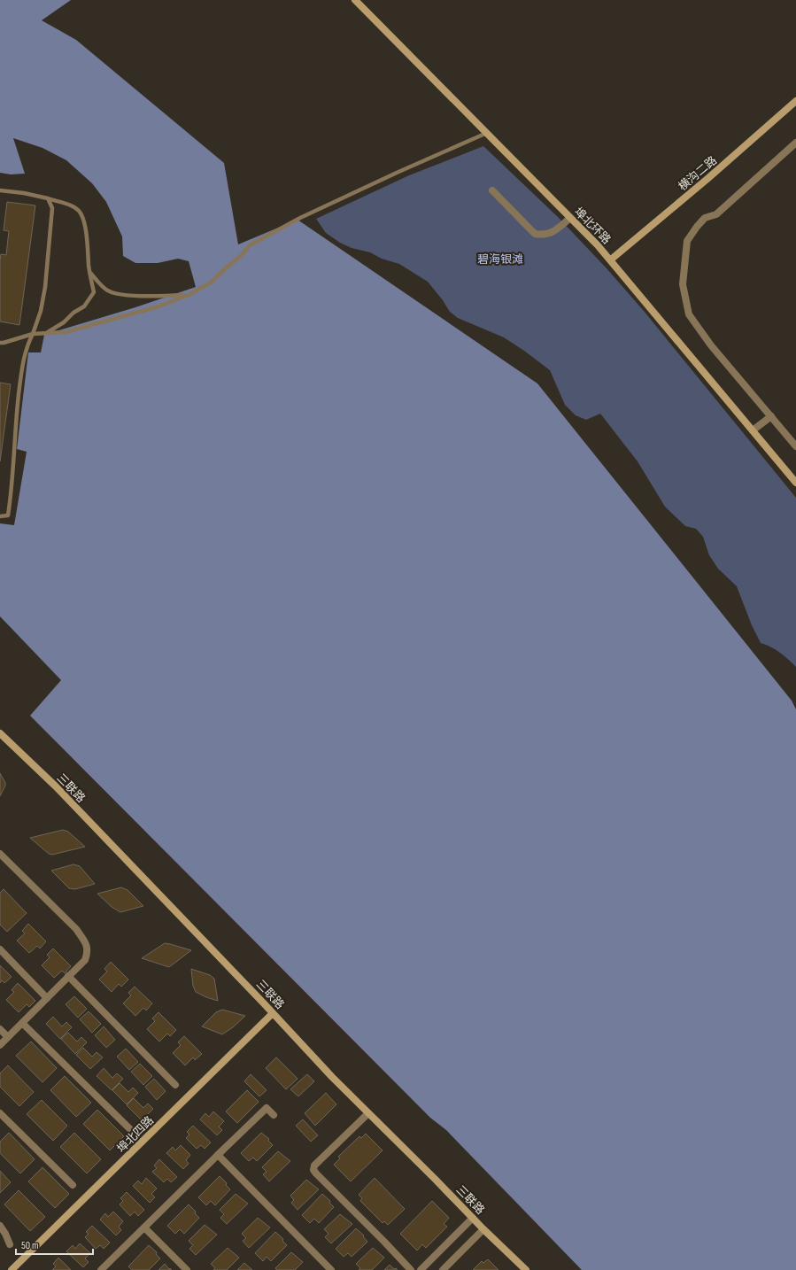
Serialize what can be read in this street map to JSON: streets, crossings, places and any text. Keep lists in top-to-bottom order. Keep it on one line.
{"streets":{"main road":["横沟二路","埠北环路","三联路","埠北四路"]},"crossings":[["横沟二路","埠北环路"],["三联路","埠北四路"]],"parks":["碧海银滩"],"scale_bar":"50 m"}
